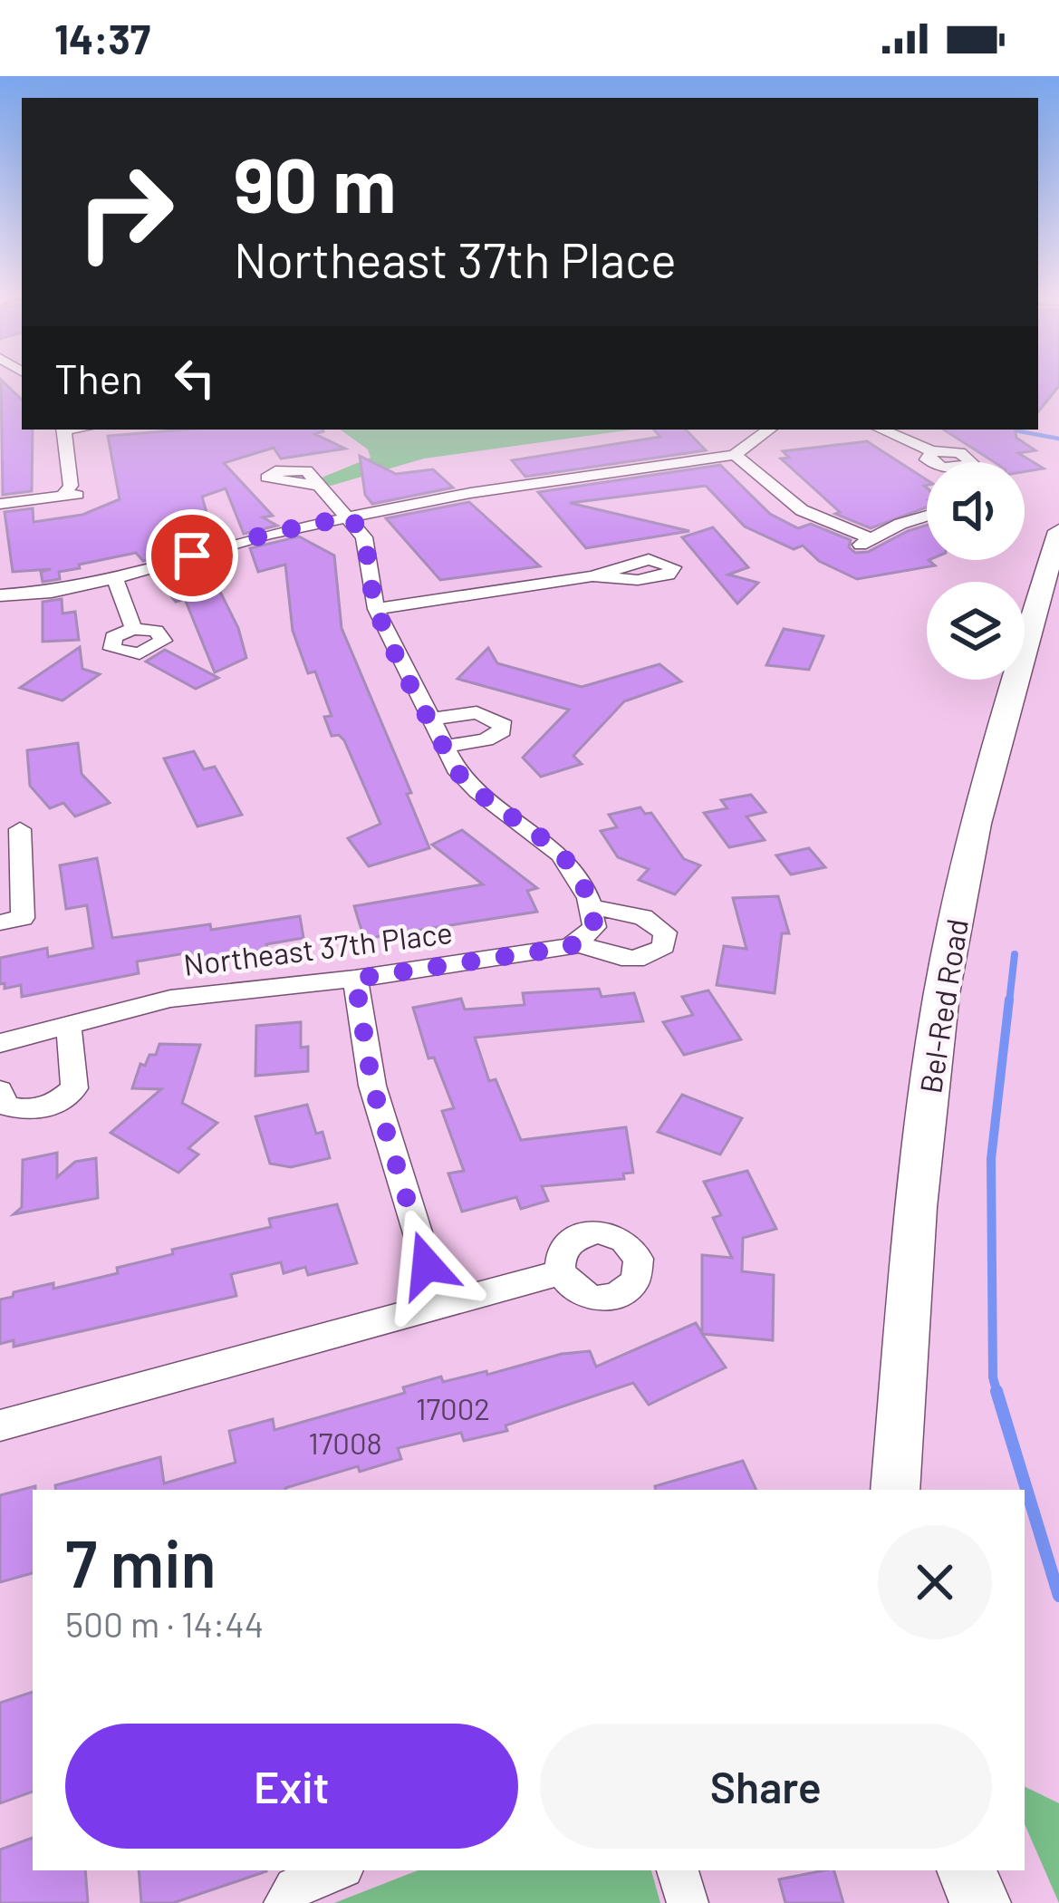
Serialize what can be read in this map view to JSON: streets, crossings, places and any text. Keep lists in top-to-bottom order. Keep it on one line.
{"streets":{"main road":["Bel-Red Road"],"street":["Northeast 37th Place"]},"house_numbers":["17002","17008"],"page":{"status":"14:37","turn":["90 m","Northeast 37th Place"],"then":"Then","heading":["7 min","500 m · 14:44"],"buttons":["Exit","Share"]}}
